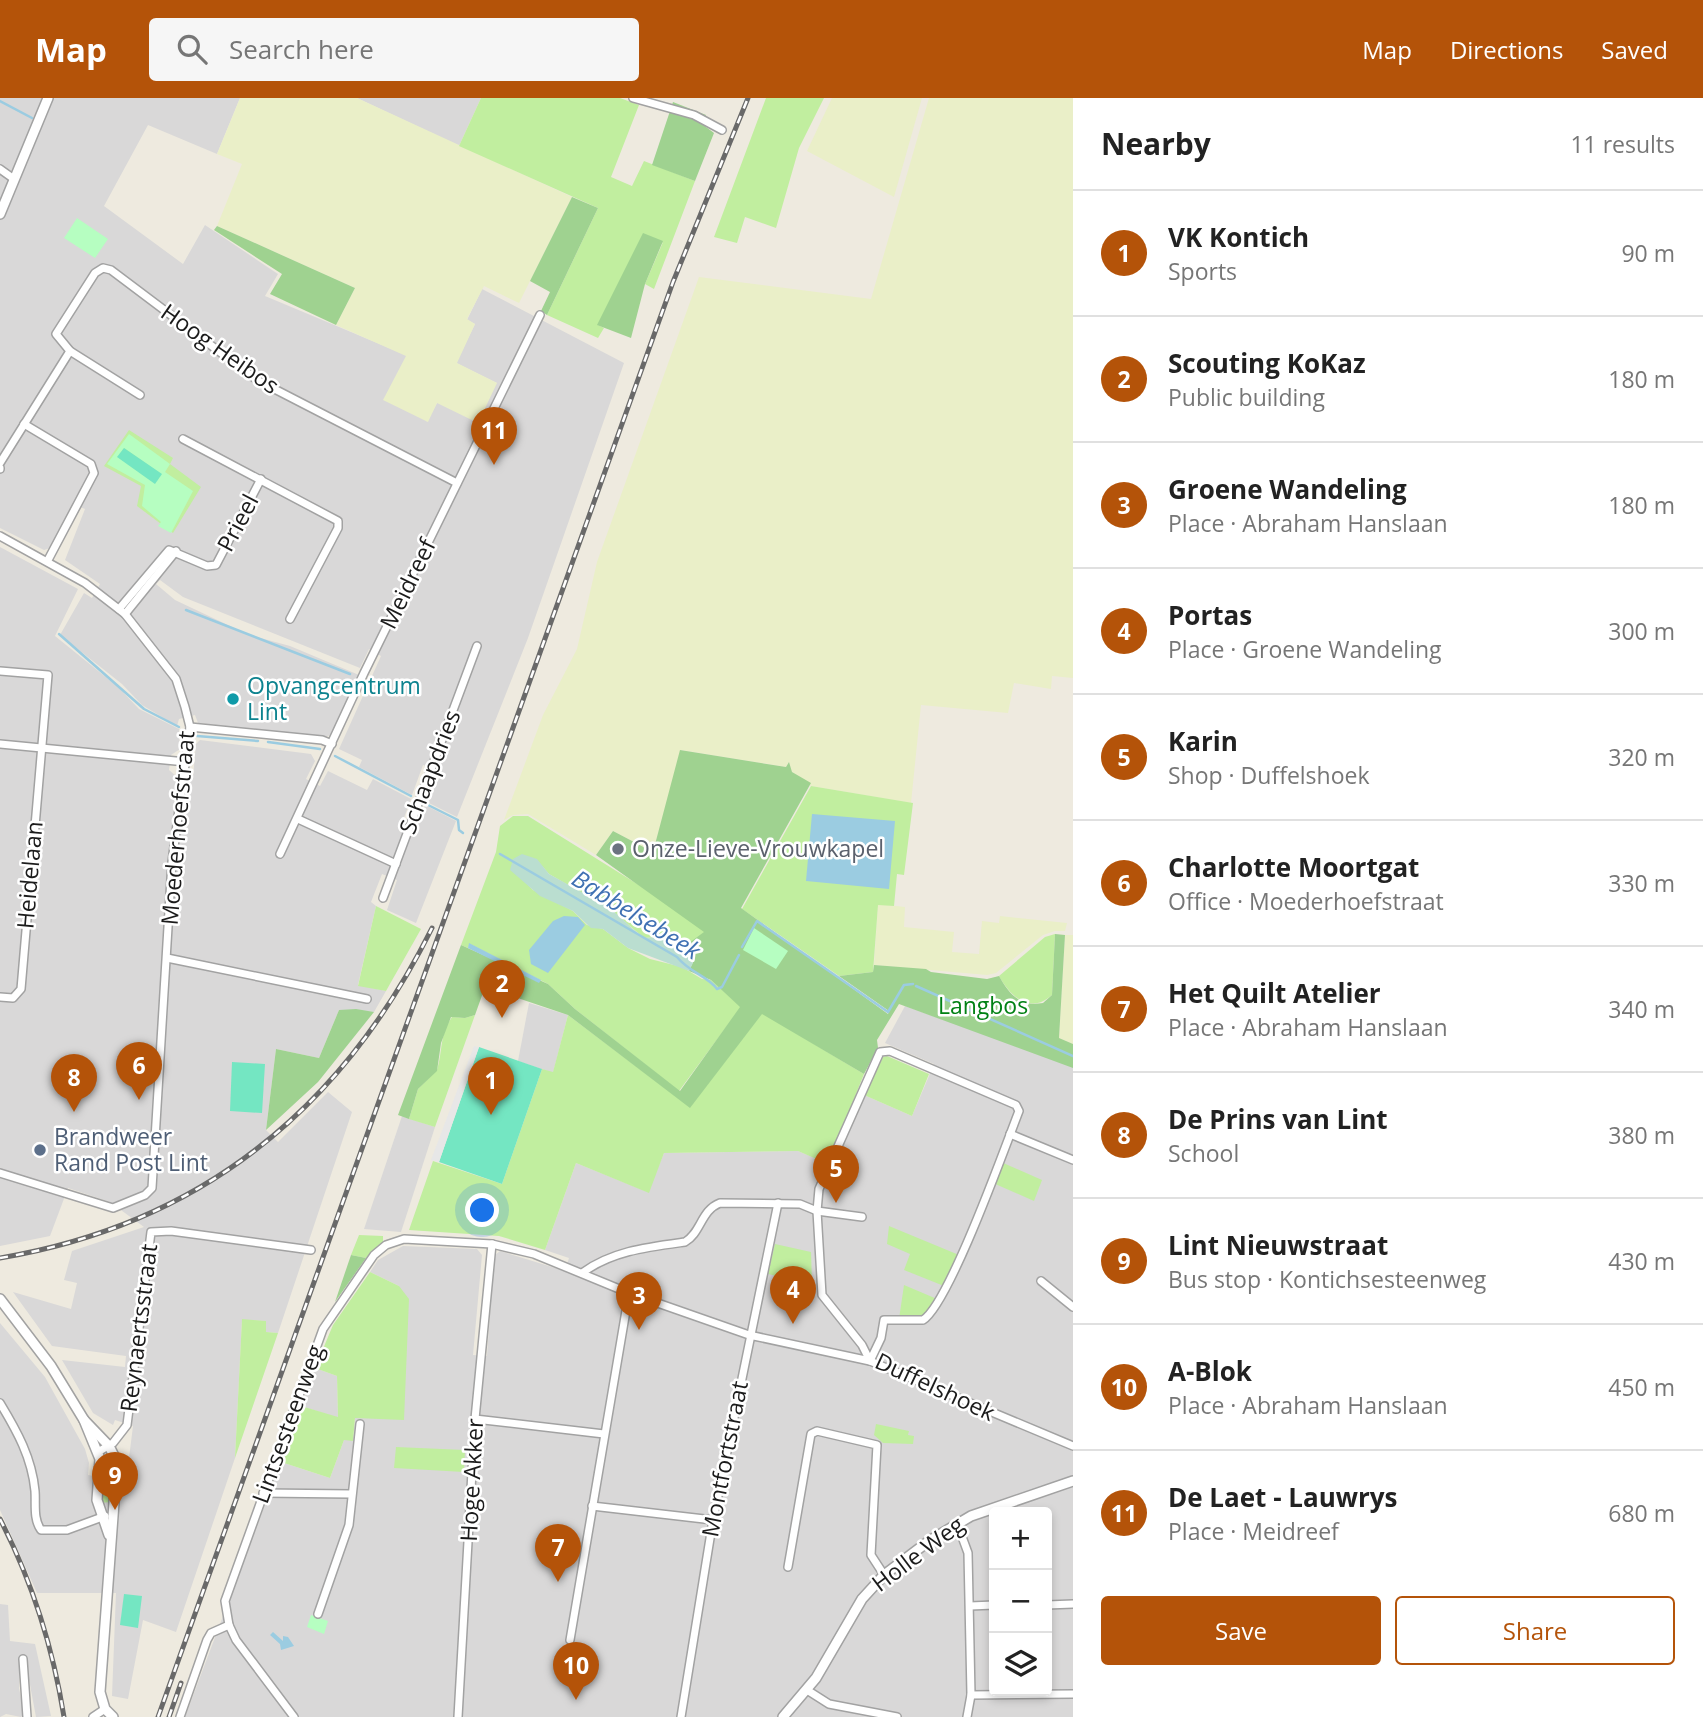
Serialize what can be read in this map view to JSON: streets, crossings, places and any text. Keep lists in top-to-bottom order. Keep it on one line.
{"streets":{"street":["Hoog Heibos","Prieel","Meidreef","Schaapdries","Moederhoefstraat","Heidelaan","Reynaertsstraat","Duffelshoek","Lintsesteenweg","Montfortstraat","Hoge Akker","Holle Weg"]},"crossings":[["Hoog Heibos","Meidreef"],["Prieel","Moederhoefstraat"],["Lintsesteenweg","Hoge Akker"]],"water":["Babbelsebeek"],"parks":["Langbos"],"places":["Opvangcentrum Lint","Onze-Lieve-Vrouwkapel","Brandweer Rand Post Lint"],"page":{"header":"Map","search":"Search here","nav":["Map","Directions","Saved"],"heading":["Nearby","11 results"],"list":[{"mark":"1","name":"VK Kontich","note":"Sports","value":"90 m"},{"mark":"2","name":"Scouting KoKaz","note":"Public building","value":"180 m"},{"mark":"3","name":"Groene Wandeling","note":"Place · Abraham Hanslaan","value":"180 m"},{"mark":"4","name":"Portas","note":"Place · Groene Wandeling","value":"300 m"},{"mark":"5","name":"Karin","note":"Shop · Duffelshoek","value":"320 m"},{"mark":"6","name":"Charlotte Moortgat","note":"Office · Moederhoefstraat","value":"330 m"},{"mark":"7","name":"Het Quilt Atelier","note":"Place · Abraham Hanslaan","value":"340 m"},{"mark":"8","name":"De Prins van Lint","note":"School","value":"380 m"},{"mark":"9","name":"Lint Nieuwstraat","note":"Bus stop · Kontichsesteenweg","value":"430 m"},{"mark":"10","name":"A-Blok","note":"Place · Abraham Hanslaan","value":"450 m"},{"mark":"11","name":"De Laet - Lauwrys","note":"Place · Meidreef","value":"680 m"}],"pins":["11","2","6","8","1","5","4","3","9","7","10"],"map_buttons":["+","−"],"buttons":["Save","Share"]}}
